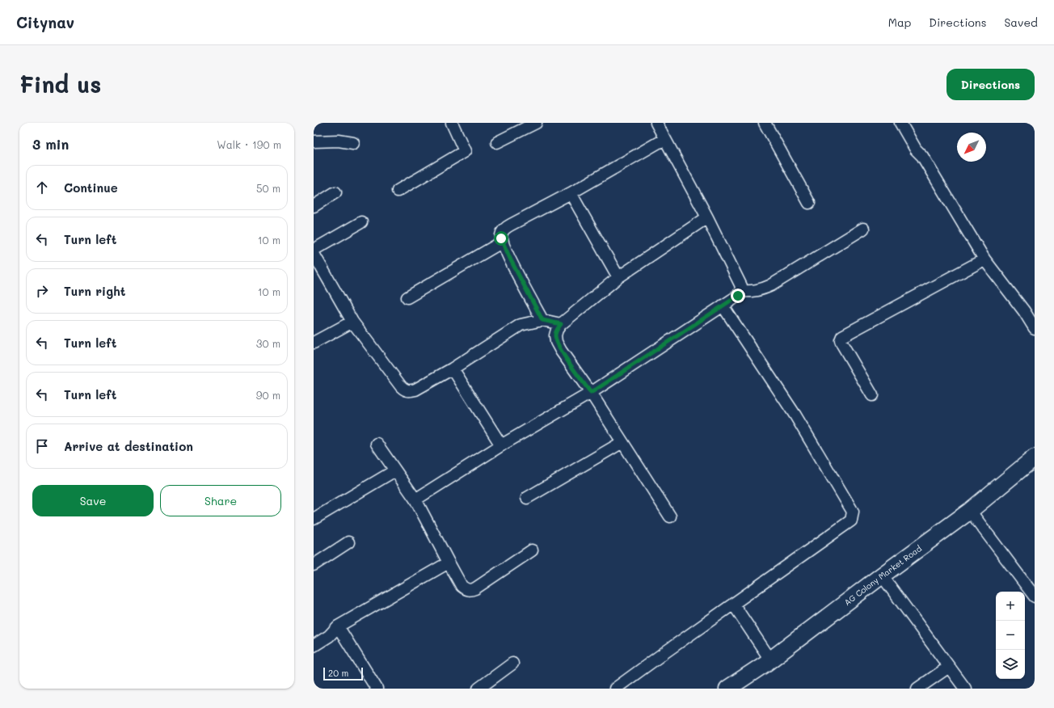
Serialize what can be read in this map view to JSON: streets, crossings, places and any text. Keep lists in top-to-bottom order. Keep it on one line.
{"streets":{"street":["AG Colony Market Road"]},"scale_bar":"20 m","north":"bottom left","page":{"header":"Citynav","nav":["Map","Directions","Saved"],"buttons":["Directions",["Save","Share"]],"title":"Find us","heading":["3 min","Walk · 190 m"],"list":[["Continue","50 m"],["Turn left","10 m"],["Turn right","10 m"],["Turn left","30 m"],["Turn left","90 m"],"Arrive at destination"],"map_buttons":["+","−"],"scale":"20 m"}}
